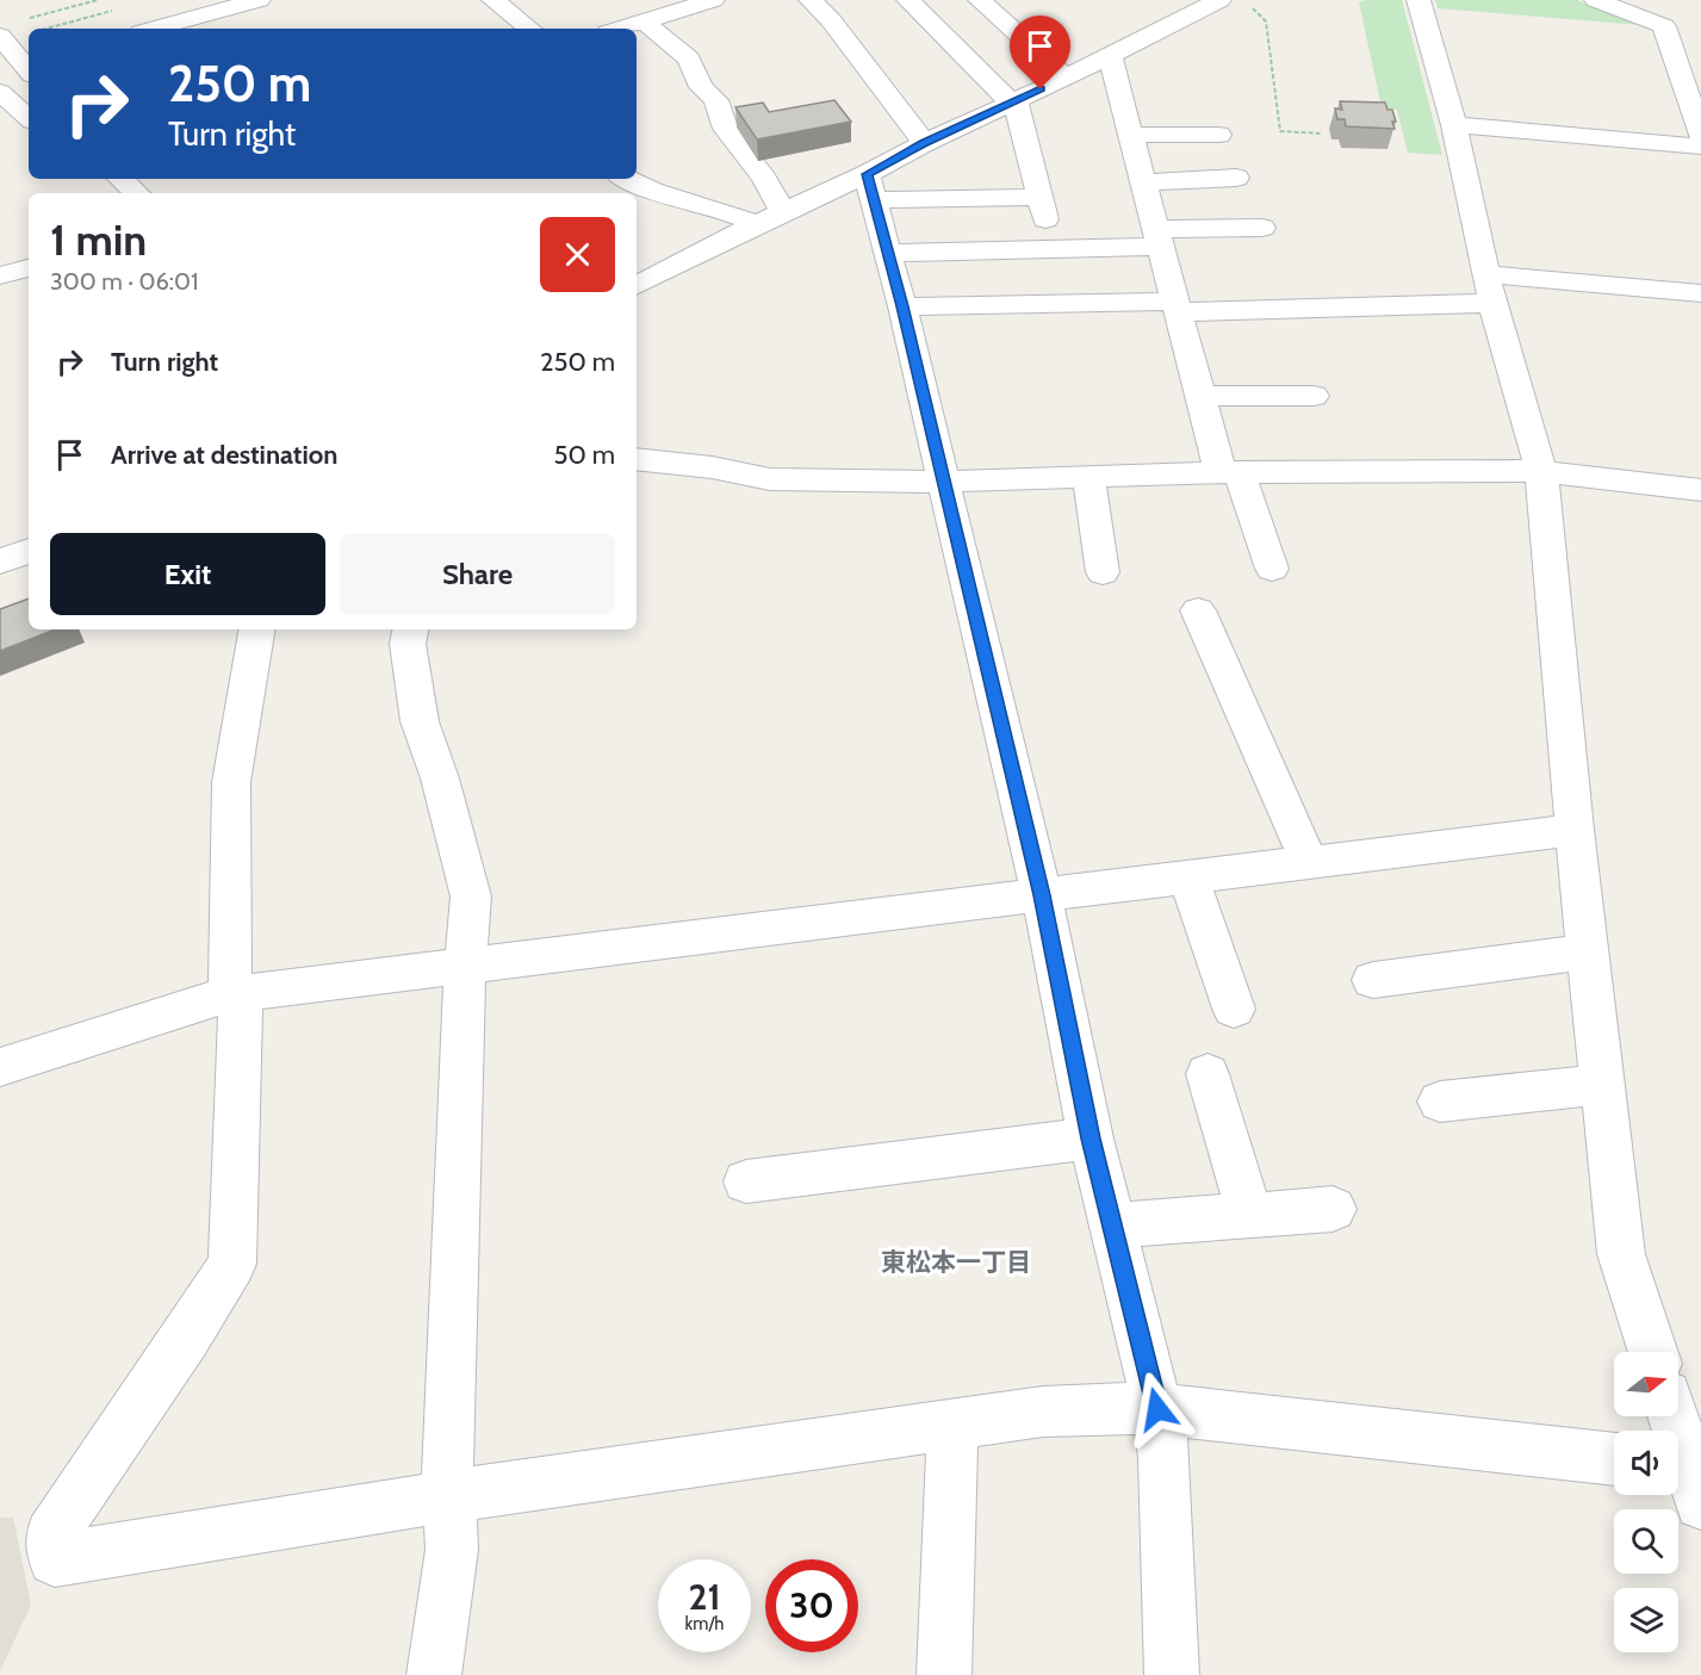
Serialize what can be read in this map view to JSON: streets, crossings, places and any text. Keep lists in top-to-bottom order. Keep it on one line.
{"districts":["東松本一丁目"],"north":"right","page":{"turn":["250 m","Turn right"],"heading":["1 min","300 m · 06:01"],"list":[{"name":"Turn right","value":"250 m"},{"name":"Arrive at destination","value":"50 m"}],"buttons":["Exit","Share"],"speed":"21 km/h","limit":"30"}}
